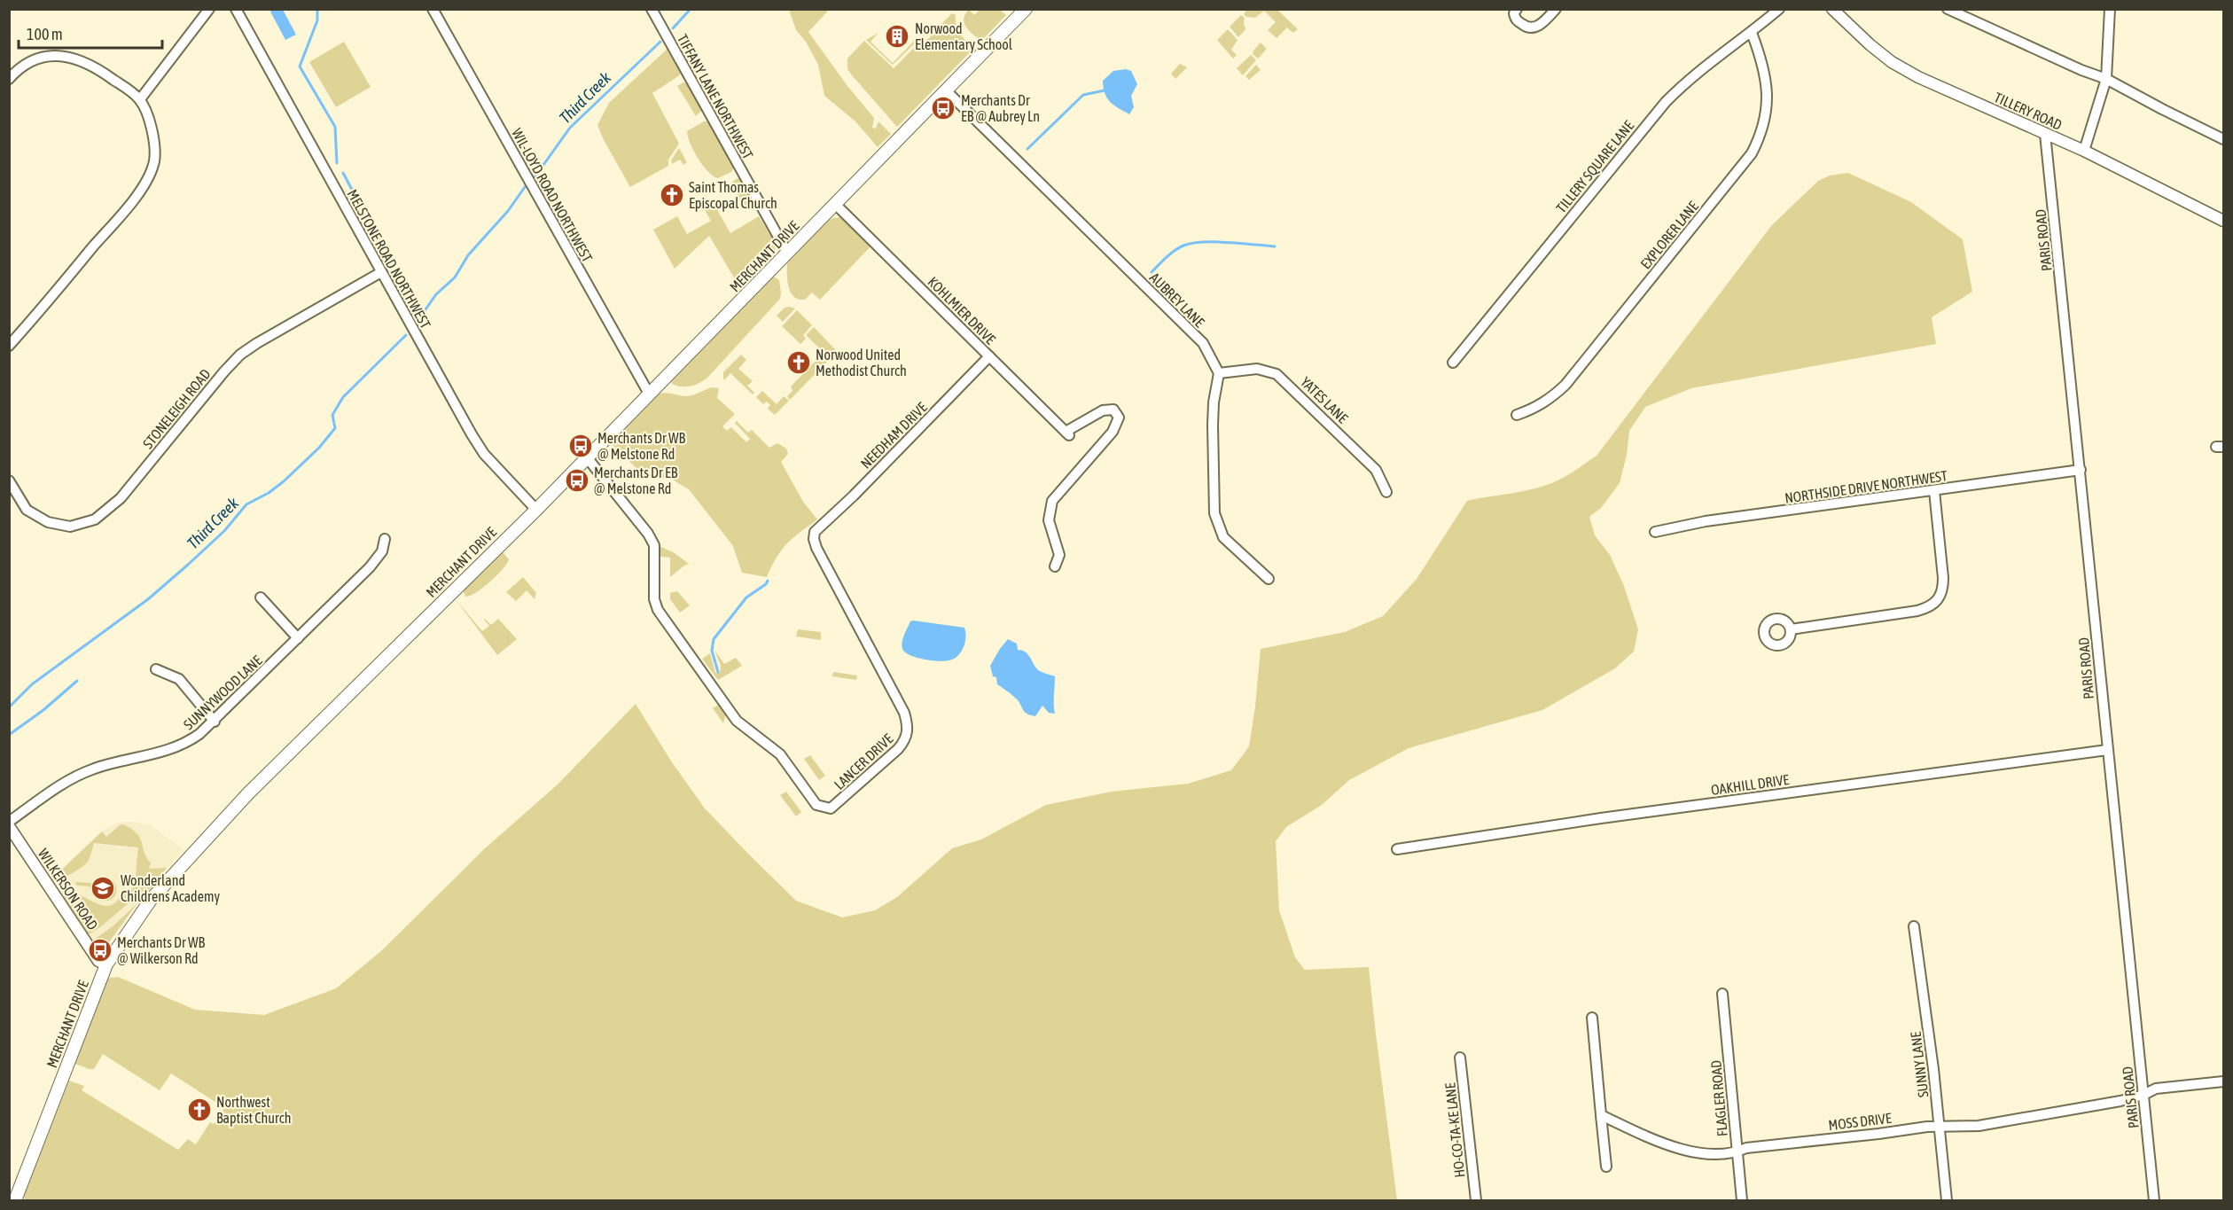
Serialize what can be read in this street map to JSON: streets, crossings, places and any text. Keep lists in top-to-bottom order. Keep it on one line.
{"streets":{"main road":["MERCHANT DRIVE"],"street":["TIFFANY LANE NORTHWEST","TILLERY ROAD","TILLERY SQUARE LANE","WIL-LOYD ROAD NORTHWEST","EXPLORER LANE","PARIS ROAD","MELSTONE ROAD NORTHWEST","AUBREY LANE","KOHLMIER DRIVE","YATES LANE","STONELEIGH ROAD","NEEDHAM DRIVE","NORTHSIDE DRIVE NORTHWEST","SUNNYWOOD LANE","LANCER DRIVE","OAKHILL DRIVE","WILKERSON ROAD","SUNNY LANE","FLAGLER ROAD","MOSS DRIVE","HO-CO-TA-KE LANE"]},"crossings":[["TIFFANY LANE NORTHWEST","MERCHANT DRIVE"],["TILLERY ROAD","PARIS ROAD"],["TILLERY SQUARE LANE","EXPLORER LANE"],["WIL-LOYD ROAD NORTHWEST","MERCHANT DRIVE"],["PARIS ROAD","NORTHSIDE DRIVE NORTHWEST"],["PARIS ROAD","OAKHILL DRIVE"],["PARIS ROAD","MOSS DRIVE"],["MERCHANT DRIVE","MELSTONE ROAD NORTHWEST"],["MERCHANT DRIVE","AUBREY LANE"],["MERCHANT DRIVE","KOHLMIER DRIVE"],["MERCHANT DRIVE","LANCER DRIVE"],["MERCHANT DRIVE","WILKERSON ROAD"],["MELSTONE ROAD NORTHWEST","STONELEIGH ROAD"],["AUBREY LANE","YATES LANE"],["KOHLMIER DRIVE","NEEDHAM DRIVE"],["NEEDHAM DRIVE","LANCER DRIVE"],["SUNNY LANE","MOSS DRIVE"],["FLAGLER ROAD","MOSS DRIVE"]],"water":["Third Creek"],"places":{"building":["Norwood Elementary School"],"bus stop":["Merchants Dr EB @ Aubrey Ln","Merchants Dr WB @ Melstone Rd","Merchants Dr EB @ Melstone Rd","Merchants Dr WB @ Wilkerson Rd"],"church":["Saint Thomas Episcopal Church","Norwood United Methodist Church","Northwest Baptist Church"],"school or university":["Wonderland Childrens Academy"]},"scale_bar":"100 m"}
